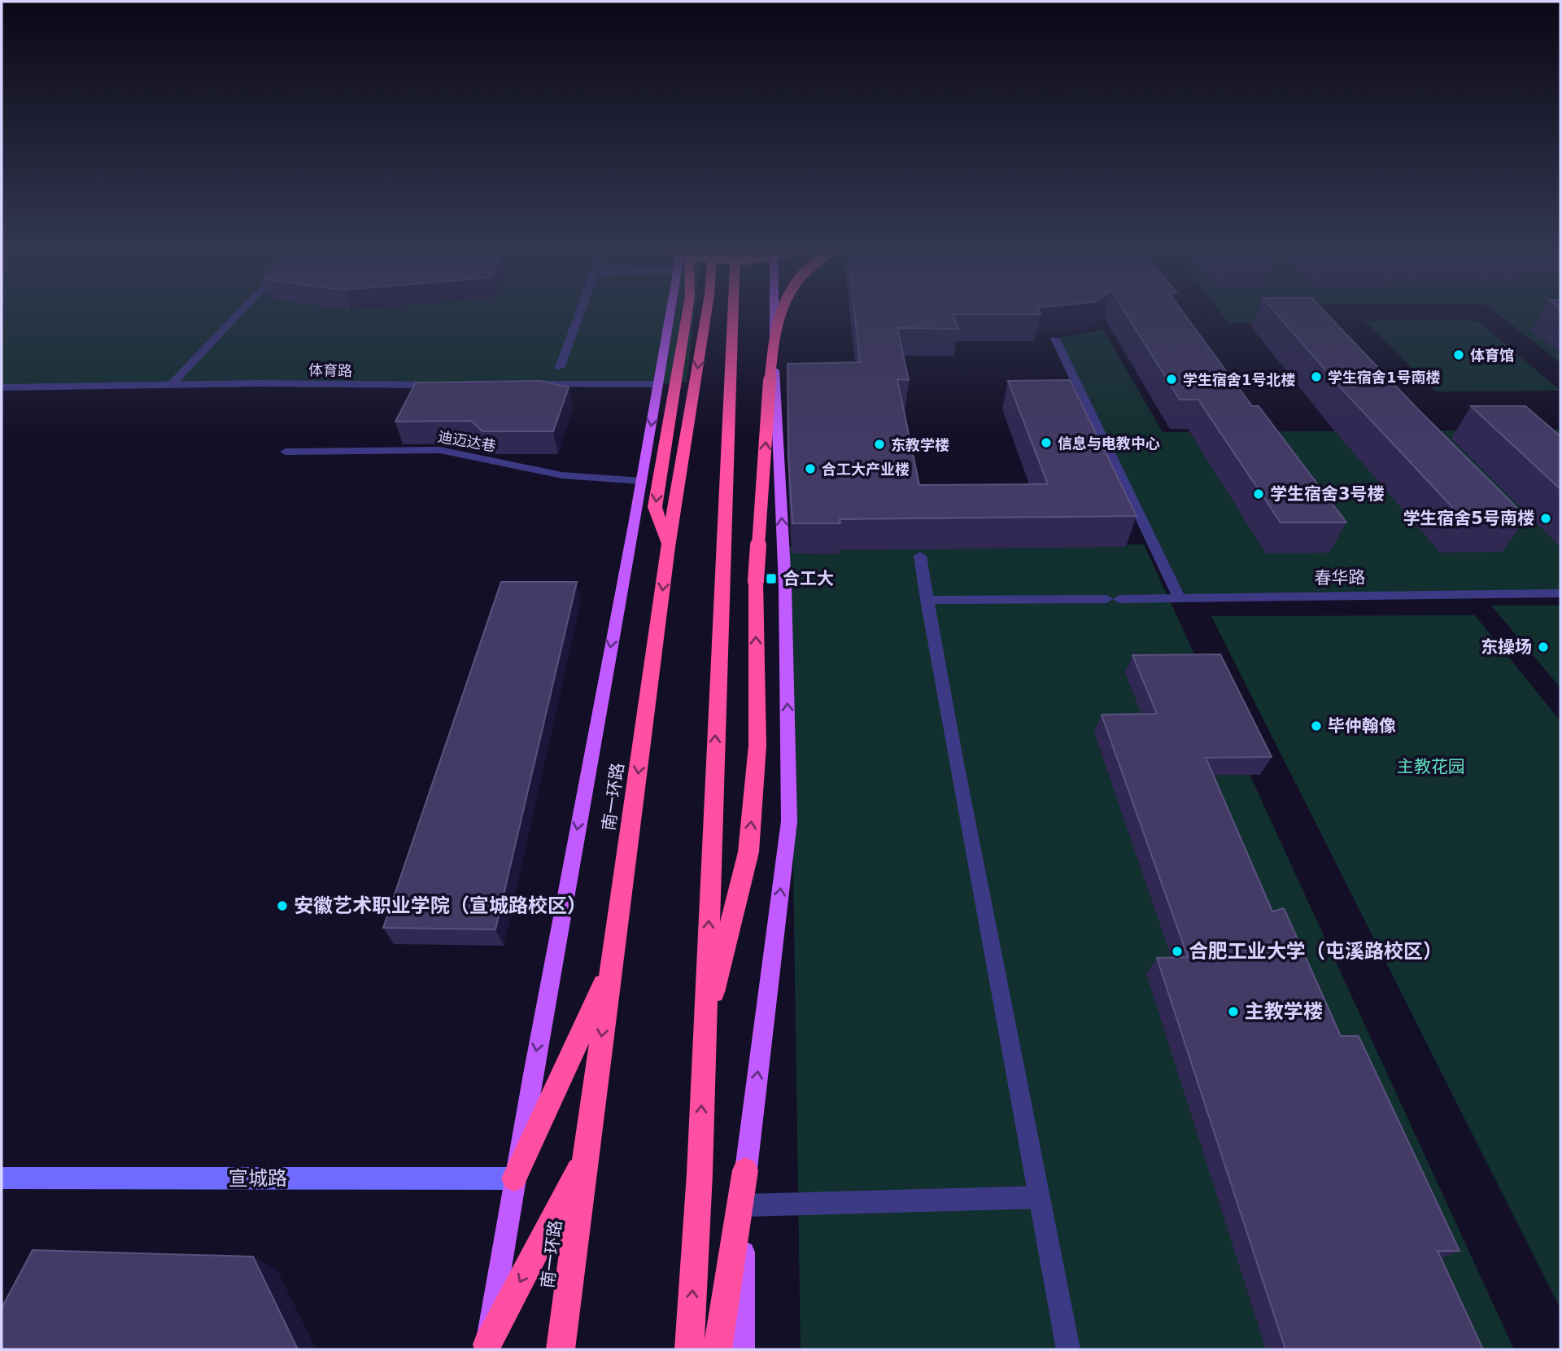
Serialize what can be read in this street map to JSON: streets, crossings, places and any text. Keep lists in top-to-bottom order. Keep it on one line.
{"streets":{"highway":["南一环路"],"street":["体育路","迪迈达巷","春华路","宣城路"]},"parks":["主教花园"],"places":{"other":["体育馆","学生宿舍1号南楼","学生宿舍1号北楼","信息与电教中心","东教学楼","合工大产业楼","学生宿舍3号楼","学生宿舍5号南楼","东操场","毕仲翰像","安徽艺术职业学院（宣城路校区）","合肥工业大学（屯溪路校区）","主教学楼"],"transit":["合工大"]}}
